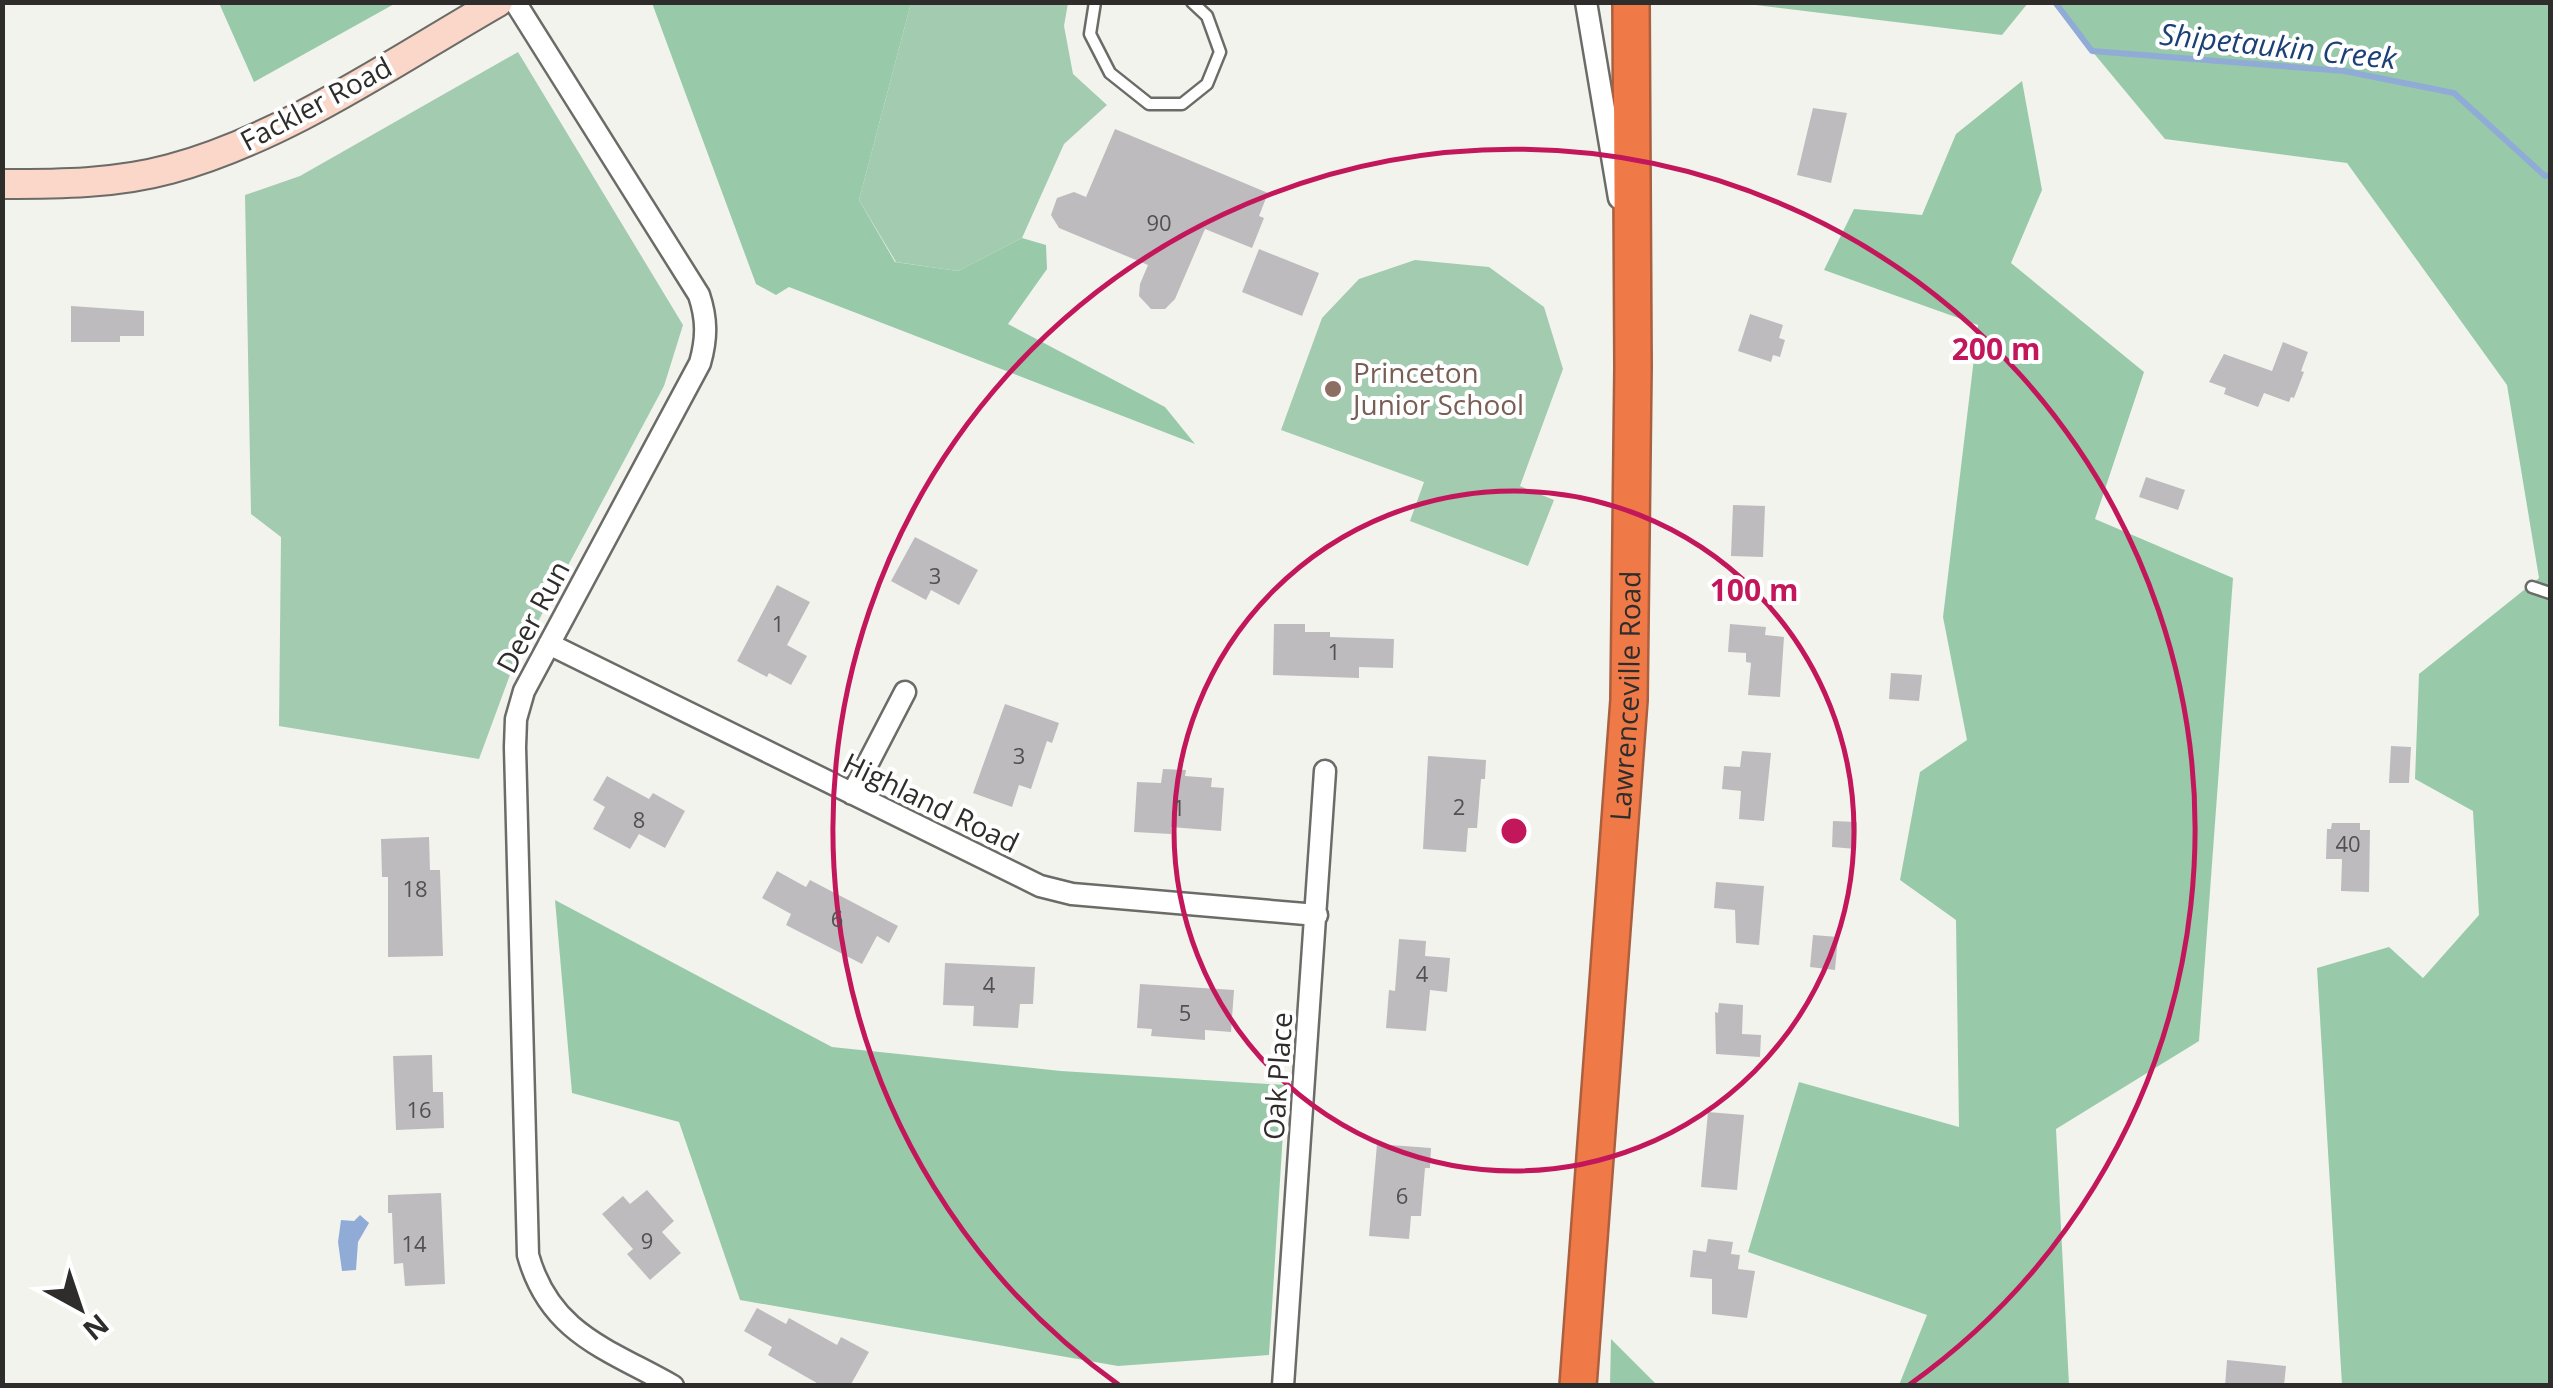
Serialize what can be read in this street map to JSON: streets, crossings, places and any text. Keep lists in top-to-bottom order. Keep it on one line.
{"streets":{"highway":["Lawrenceville Road"],"street":["Fackler Road","Deer Run","Highland Road","Oak Place"]},"crossings":[["Deer Run","Highland Road"],["Highland Road","Oak Place"]],"water":["Shipetaukin Creek"],"places":["Princeton Junior School"],"house_numbers":["90","3","1","1","3","2","1","8","40","18","6","4","4","5","16","6","9","14"],"north":"bottom right","rings":["200 m","100 m"]}
